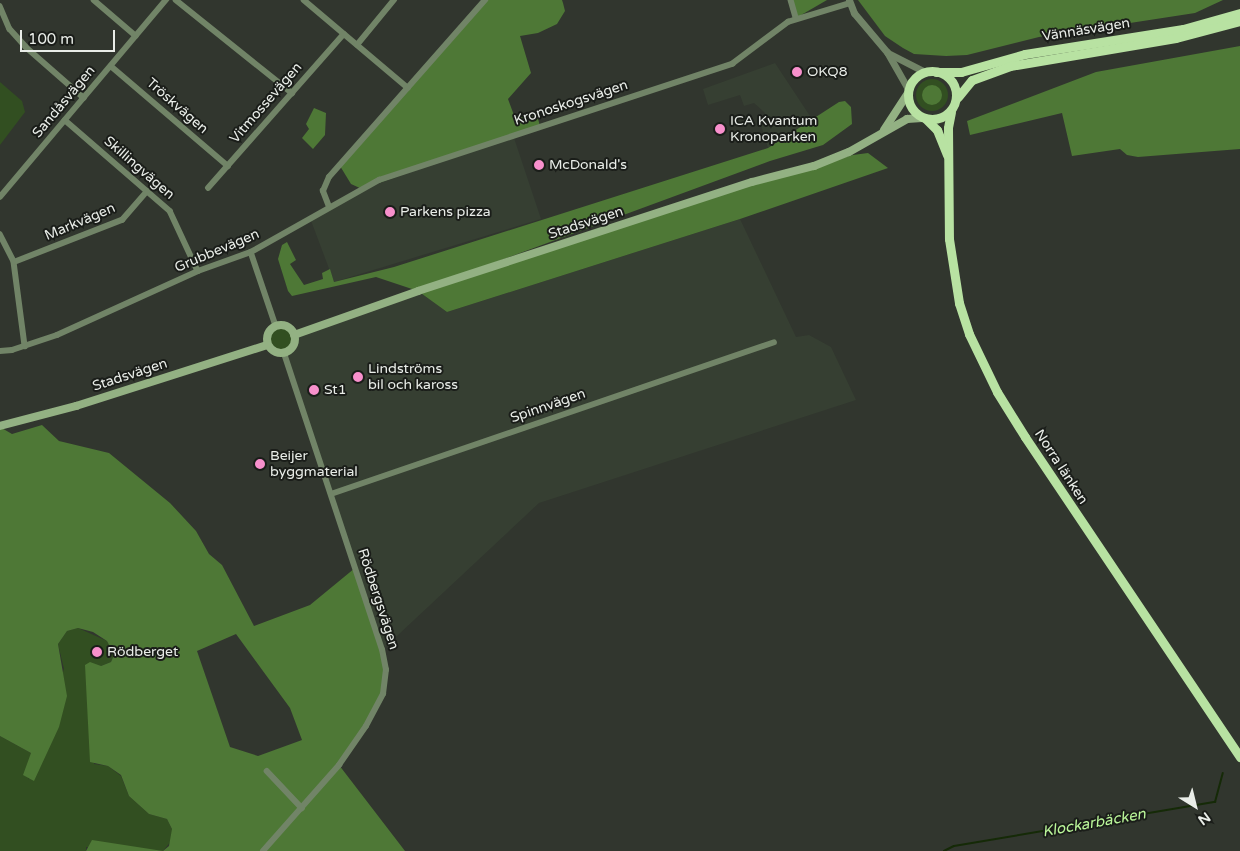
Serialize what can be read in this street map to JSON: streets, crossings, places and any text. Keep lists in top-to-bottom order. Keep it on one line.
{"streets":{"highway":["Vännäsvägen","Norra länken"],"main road":["Stadsvägen"],"street":["Sandåsvägen","Vitmossevägen","Kronoskogsvägen","Tröskvägen","Skillingvägen","Markvägen","Grubbevägen","Spinnvägen","Rödbergsvägen"]},"crossings":[["Vännäsvägen","Stadsvägen"],["Vännäsvägen","Norra länken"],["Sandåsvägen","Tröskvägen"],["Sandåsvägen","Skillingvägen"],["Vitmossevägen","Tröskvägen"],["Kronoskogsvägen","Grubbevägen"],["Skillingvägen","Markvägen"],["Skillingvägen","Grubbevägen"],["Stadsvägen","Norra länken"],["Stadsvägen","Rödbergsvägen"],["Spinnvägen","Rödbergsvägen"]],"water":["Klockarbäcken"],"places":["OKQ8","ICA Kvantum Kronoparken","McDonald's","Parkens pizza","Lindströms bil och kaross","St1","Beijer byggmaterial","Rödberget"],"scale_bar":"100 m","north":"bottom right"}
